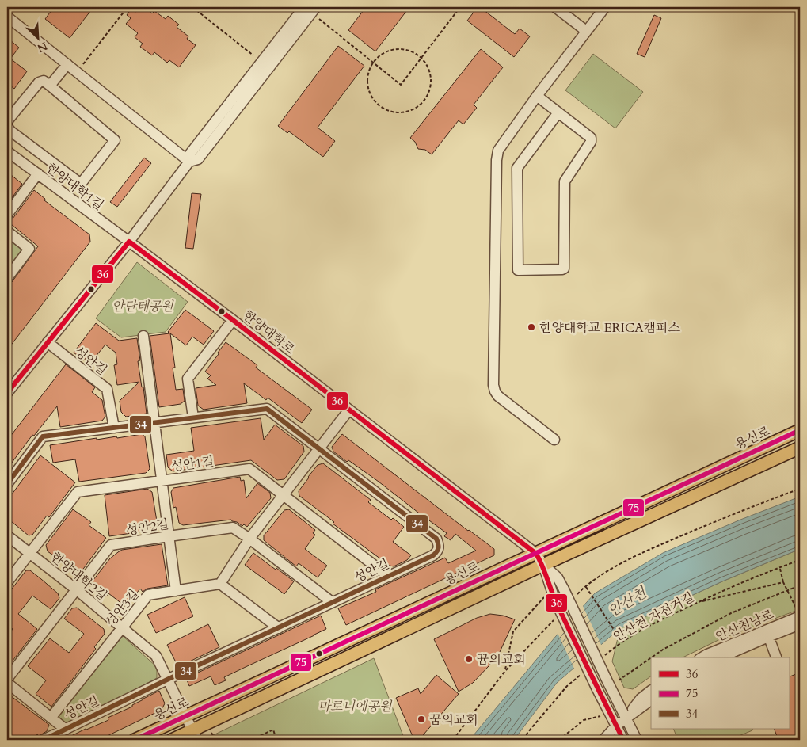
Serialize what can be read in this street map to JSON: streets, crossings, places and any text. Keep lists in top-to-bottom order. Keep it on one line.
{"streets":{"main road":["용신로"],"street":["한양대학1길","한양대학로","성안길","성안1길","성안2길","한양대학2길","성안3길","안산천남로"],"path":["안산천 자전거길"]},"crossings":[["한양대학1길","한양대학로"],["한양대학로","용신로"],["성안길","성안1길"],["성안길","성안2길"],["성안길","한양대학2길"],["용신로","한양대학2길"],["성안1길","한양대학2길"],["성안2길","한양대학2길"],["한양대학2길","성안3길"]],"water":["안산천"],"parks":["안단테공원","마로니에공원"],"places":["한양대학교 ERICA캠퍼스","뀸의교회","꿈의교회"],"lines":["transit line 36","transit line 34","transit line 75"],"legend":["36","75","34"],"north":"bottom right"}
